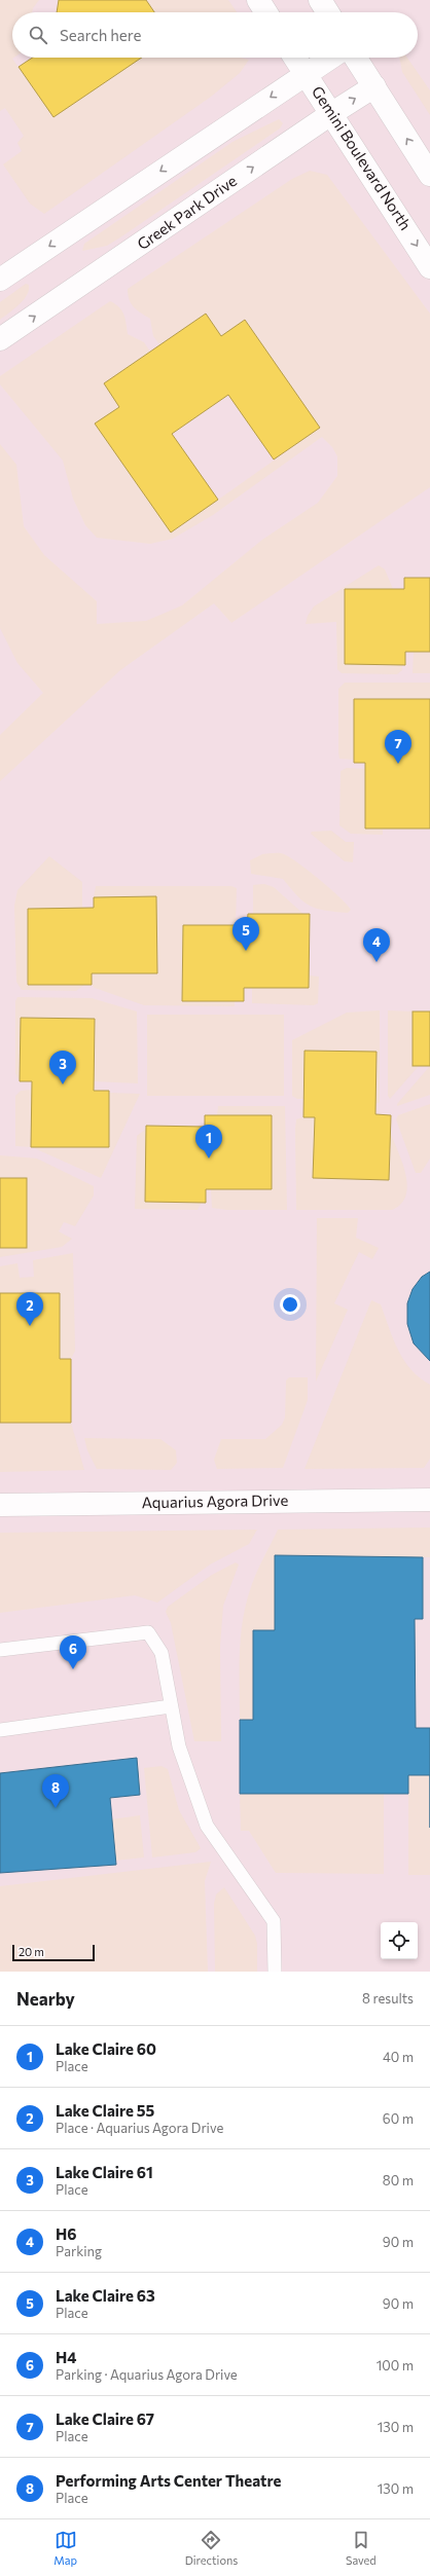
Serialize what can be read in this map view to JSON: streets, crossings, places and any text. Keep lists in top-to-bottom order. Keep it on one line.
{"streets":{"street":["Gemini Boulevard North","Greek Park Drive","Aquarius Agora Drive"]},"crossings":[["Gemini Boulevard North","Greek Park Drive"]],"scale_bar":"20 m","page":{"search":"Search here","pins":["7","5","4","3","1","2","6","8"],"scale":"20 m","heading":["Nearby","8 results"],"list":[{"mark":"1","name":"Lake Claire 60","note":"Place","value":"40 m"},{"mark":"2","name":"Lake Claire 55","note":"Place · Aquarius Agora Drive","value":"60 m"},{"mark":"3","name":"Lake Claire 61","note":"Place","value":"80 m"},{"mark":"4","name":"H6","note":"Parking","value":"90 m"},{"mark":"5","name":"Lake Claire 63","note":"Place","value":"90 m"},{"mark":"6","name":"H4","note":"Parking · Aquarius Agora Drive","value":"100 m"},{"mark":"7","name":"Lake Claire 67","note":"Place","value":"130 m"},{"mark":"8","name":"Performing Arts Center Theatre","note":"Place","value":"130 m"}],"nav":["Map","Directions","Saved"]}}
